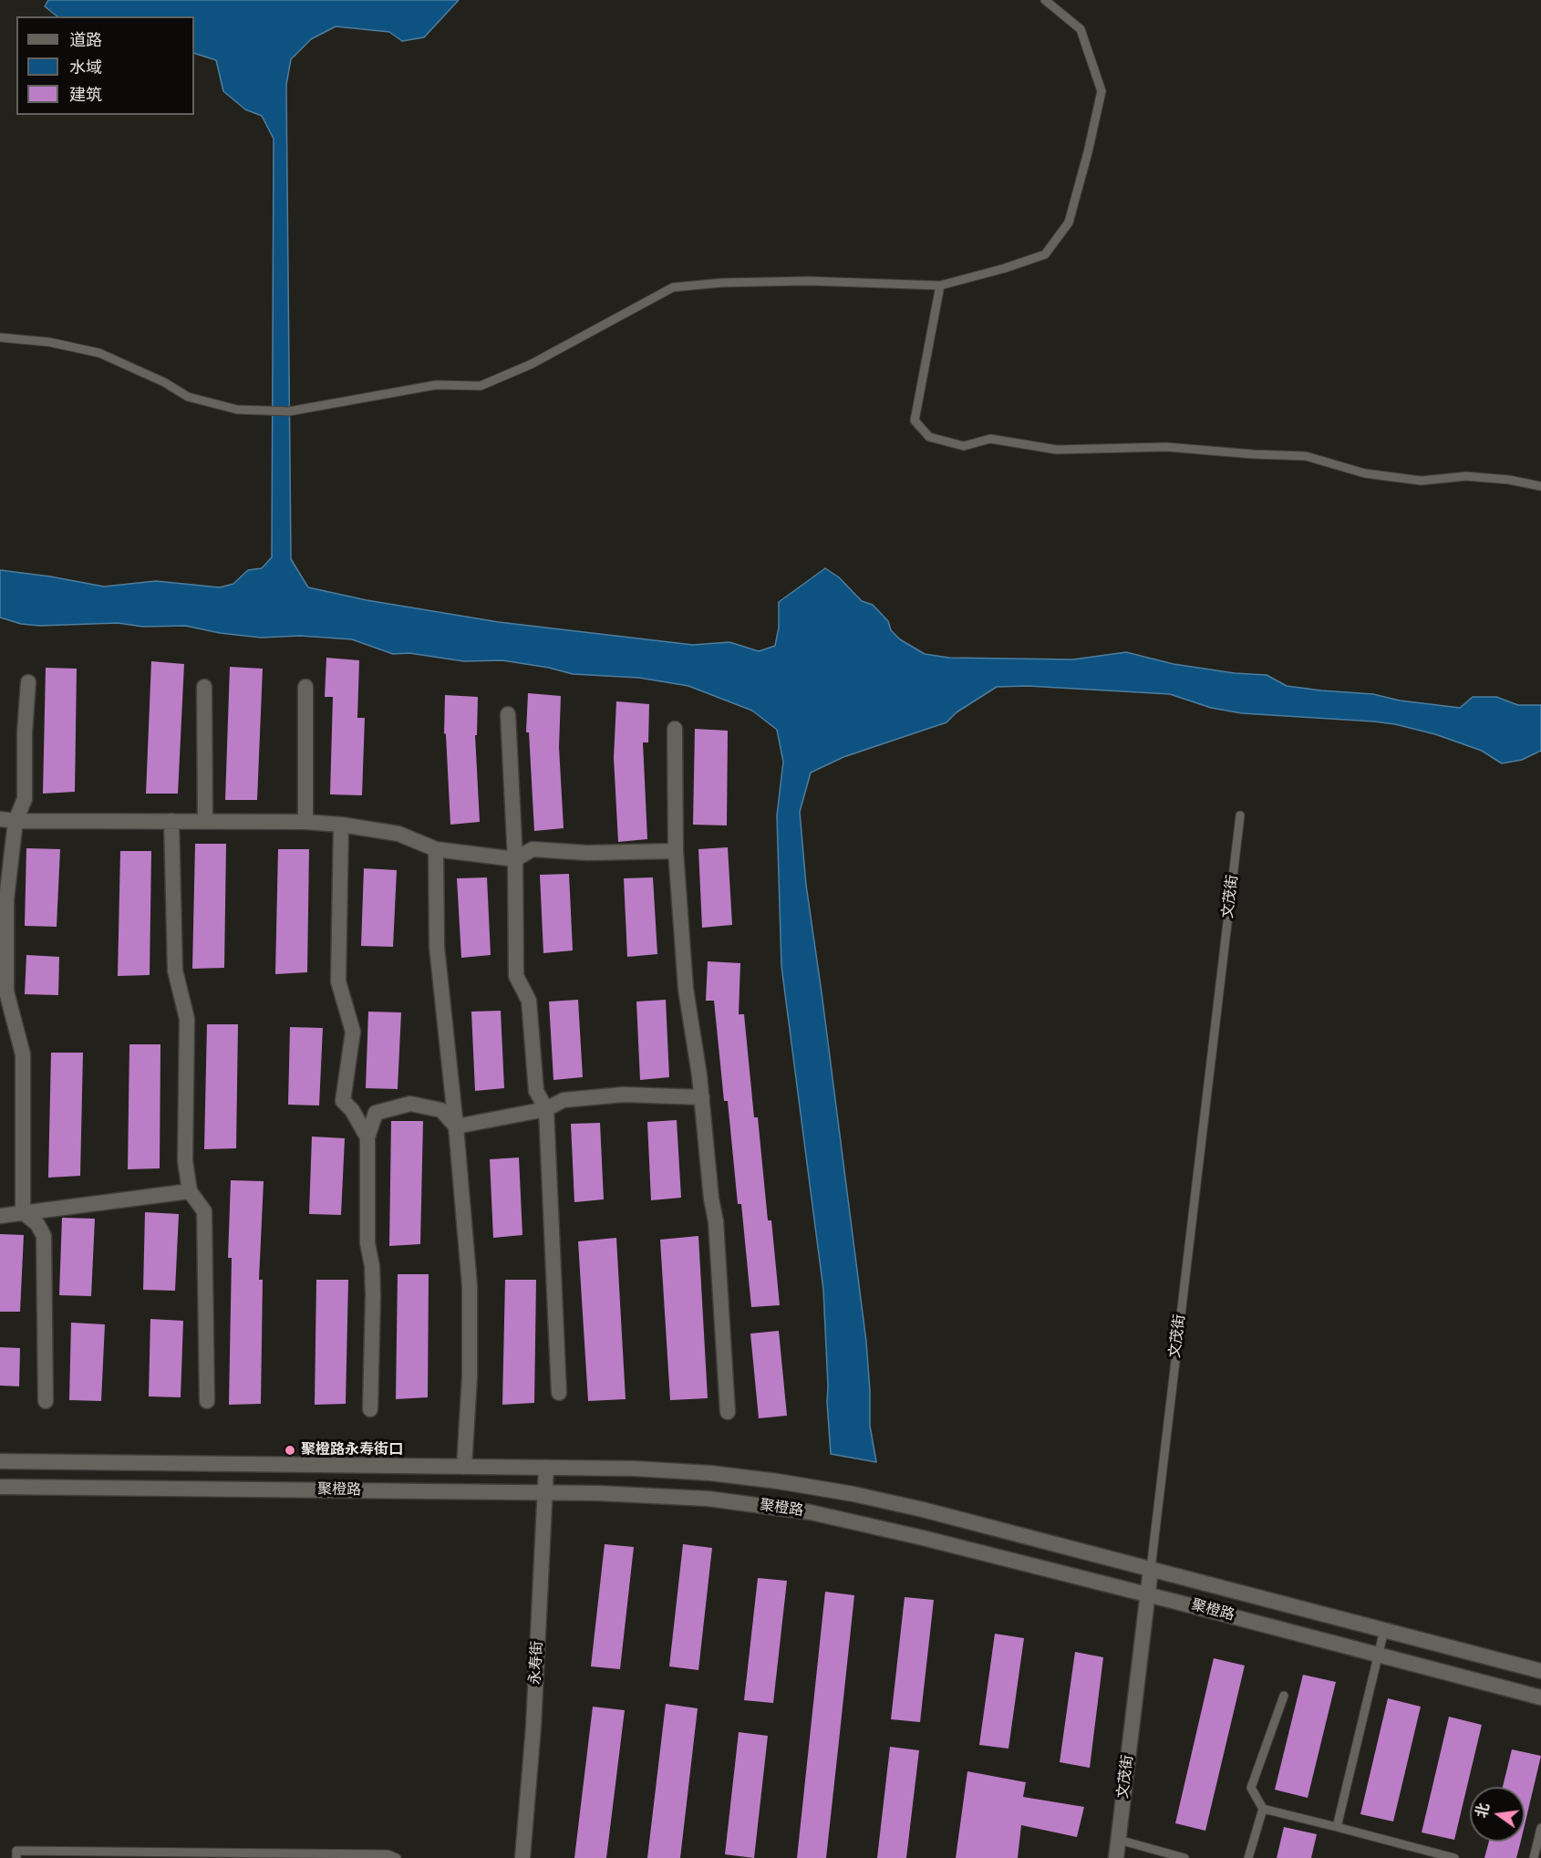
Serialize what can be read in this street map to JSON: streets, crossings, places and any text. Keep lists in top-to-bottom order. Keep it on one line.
{"streets":{"street":["文茂街","聚橙路","永寿街"]},"crossings":[["文茂街","聚橙路"],["聚橙路","永寿街"]],"places":["聚橙路永寿街口"],"legend":["道路","水域","建筑"],"north":"left"}
